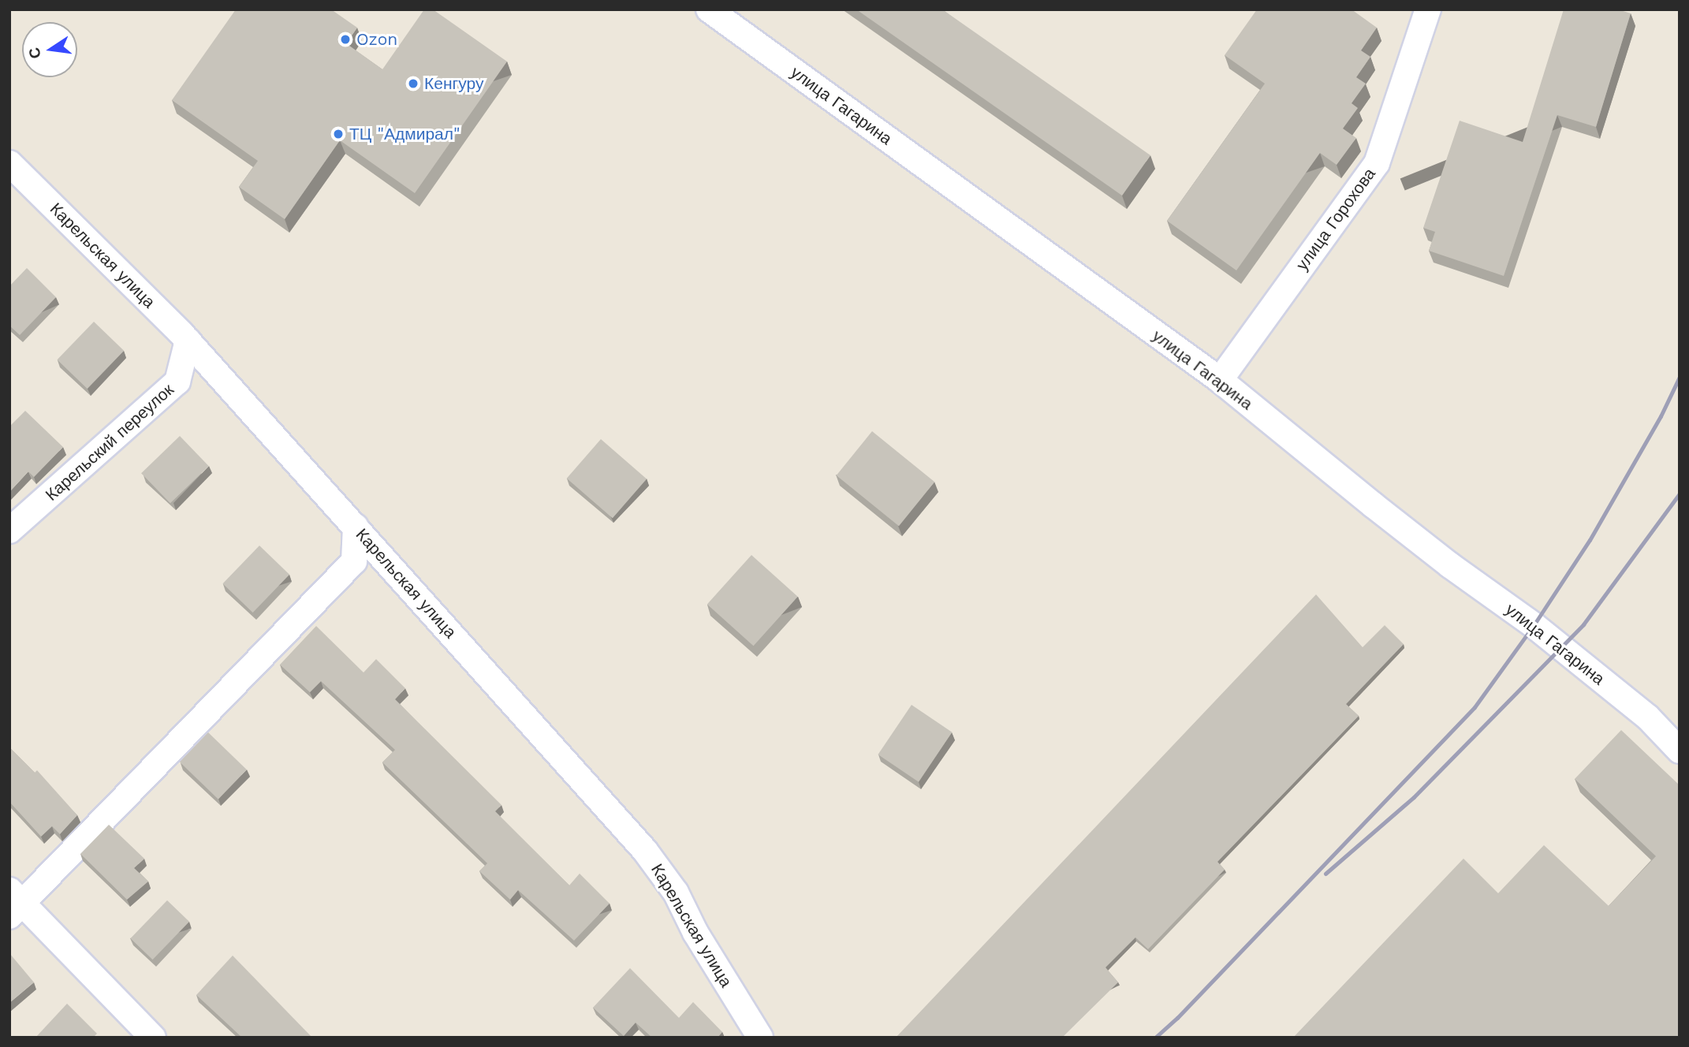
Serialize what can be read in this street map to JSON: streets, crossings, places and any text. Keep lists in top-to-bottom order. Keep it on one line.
{"streets":{"street":["улица Гагарина","улица Горохова","Карельская улица","Карельский переулок"]},"crossings":[["улица Гагарина","улица Горохова"],["Карельская улица","Карельский переулок"]],"places":["Ozon","Кенгуру","ТЦ \"Адмирал\""],"north":"left"}
